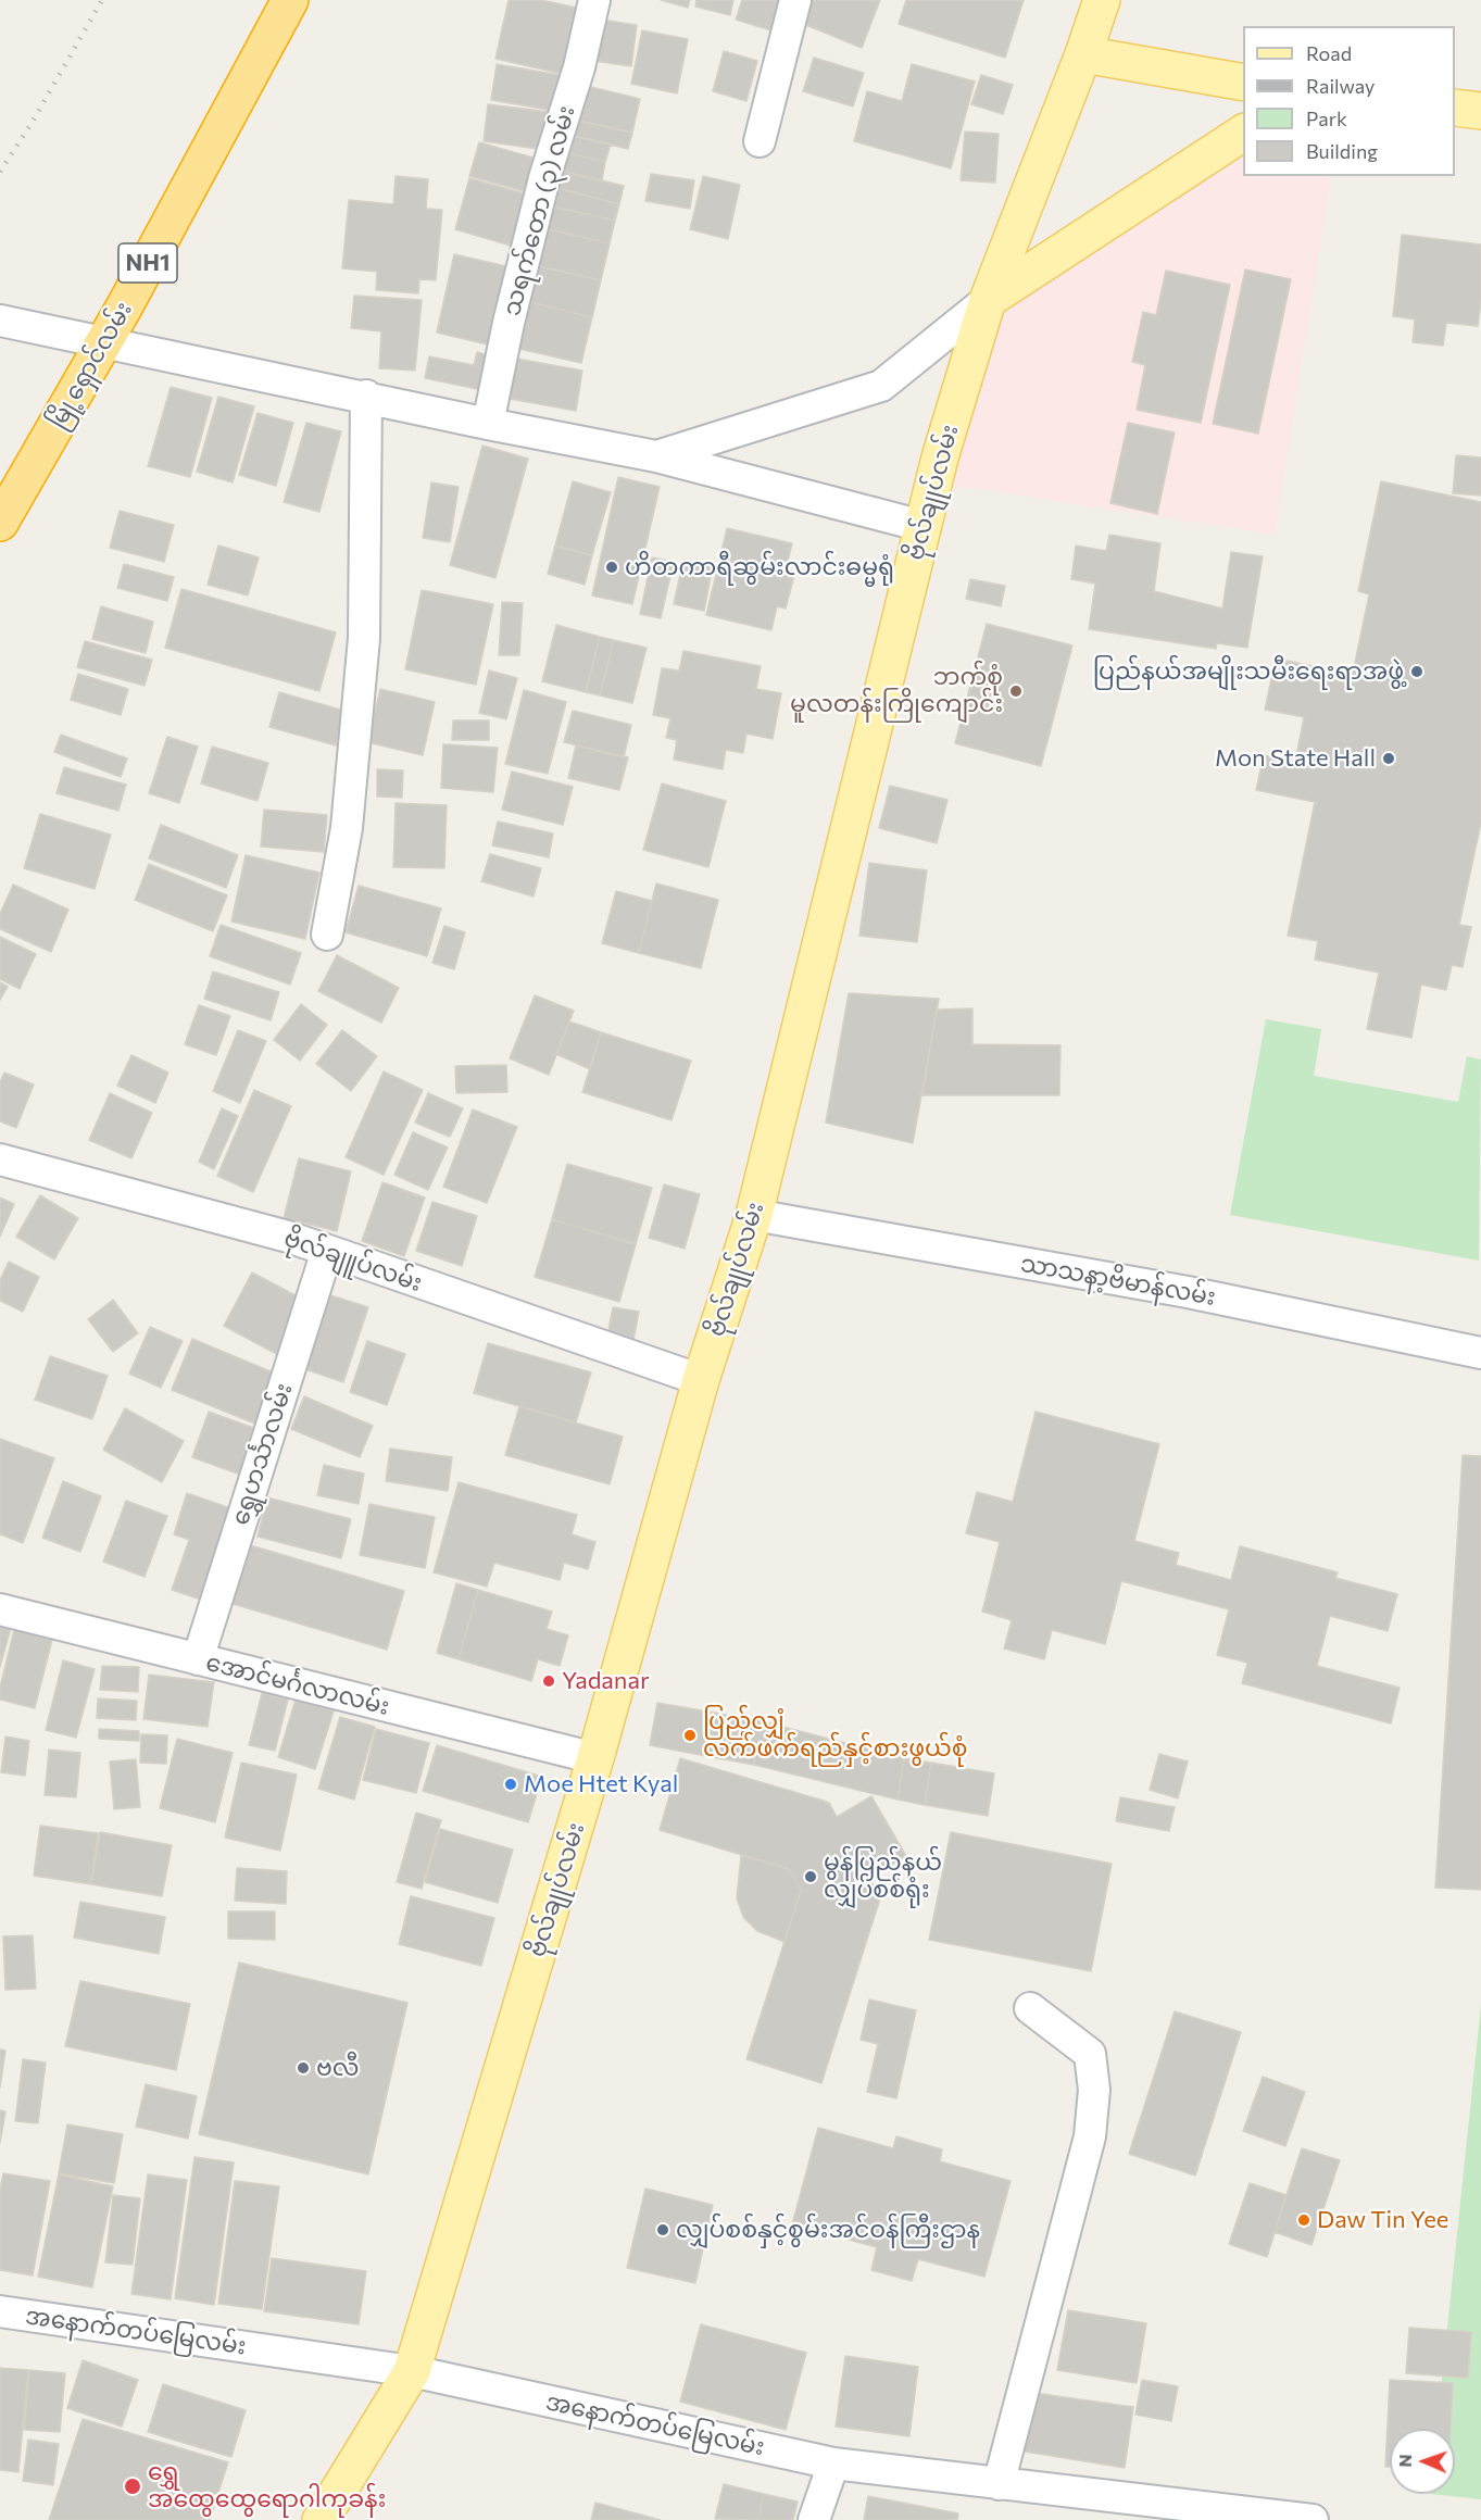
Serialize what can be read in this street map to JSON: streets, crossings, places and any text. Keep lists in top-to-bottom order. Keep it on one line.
{"streets":{"highway":["NH1","မြို့ရှောင်လမ်း"],"main road":["ဗိုလ်ချုပ်လမ်း"],"street":["သရက်တော (၃) လမ်း","ဗိုလ်ချူပ်လမ်း","သာသနာ့ဗိမာန်လမ်း","ရွှေဟင်္သာလမ်း","အောင်မင်္ဂလာလမ်း","အနောက်တပ်မြေလမ်း"]},"crossings":[["ဗိုလ်ချုပ်လမ်း","ဗိုလ်ချူပ်လမ်း"],["ဗိုလ်ချုပ်လမ်း","သာသနာ့ဗိမာန်လမ်း"],["ဗိုလ်ချုပ်လမ်း","အောင်မင်္ဂလာလမ်း"],["ဗိုလ်ချုပ်လမ်း","အနောက်တပ်မြေလမ်း"],["ဗိုလ်ချူပ်လမ်း","ရွှေဟင်္သာလမ်း"],["ရွှေဟင်္သာလမ်း","အောင်မင်္ဂလာလမ်း"]],"places":["ဟိတကာရီဆွမ်းလာင်းဓမ္မရုံ","ပြည်နယ်အမျိုးသမီးရေးရာအဖွဲ့","ဘက်စုံ မူလတန်းကြိုကျောင်း","Mon State Hall","Yadanar","ပြည့်လျှံ လက်ဖက်ရည်နှင့်စားဖွယ်စုံ","Moe Htet Kyal","မွန်ပြည်နယ် လျှပ်စစ်ရုံး","ဗလီ","Daw Tin Yee","လျှပ်စစ်နှင့်စွမ်းအင်ဝန်ကြီးဌာန","ရွှေ အထွေထွေရောဂါကုခန်း"],"legend":["Road","Railway","Park","Building"],"north":"left"}
